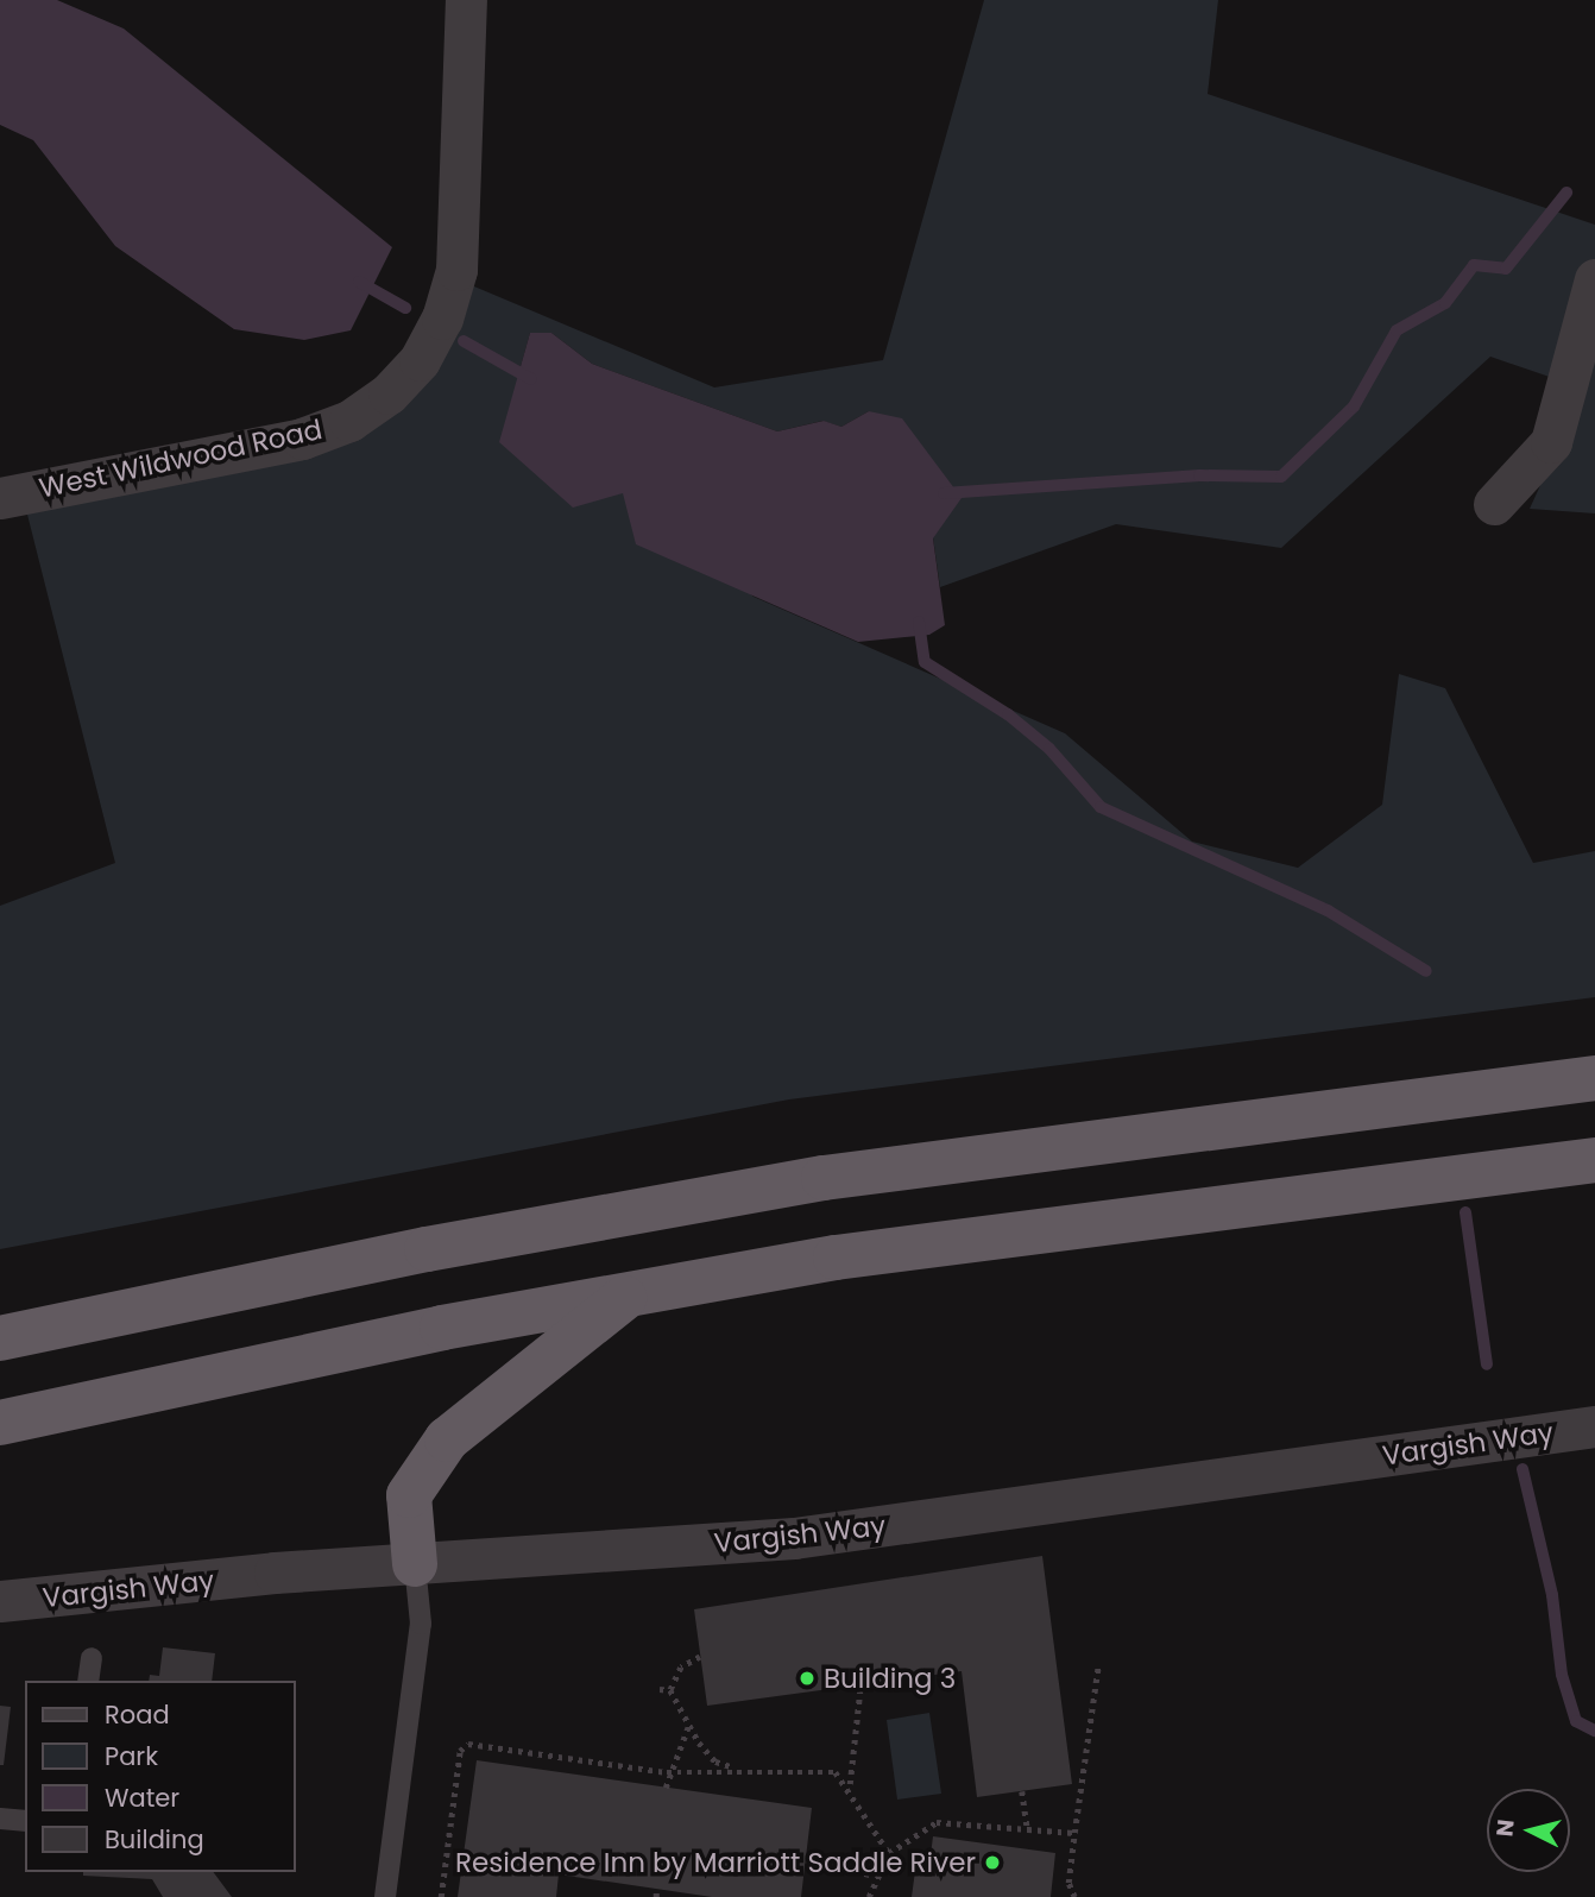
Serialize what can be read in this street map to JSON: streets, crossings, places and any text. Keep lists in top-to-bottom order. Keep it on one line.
{"streets":{"street":["West Wildwood Road","Vargish Way"]},"places":["Building 3","Residence Inn by Marriott Saddle River"],"legend":["Road","Park","Water","Building"],"north":"left"}
